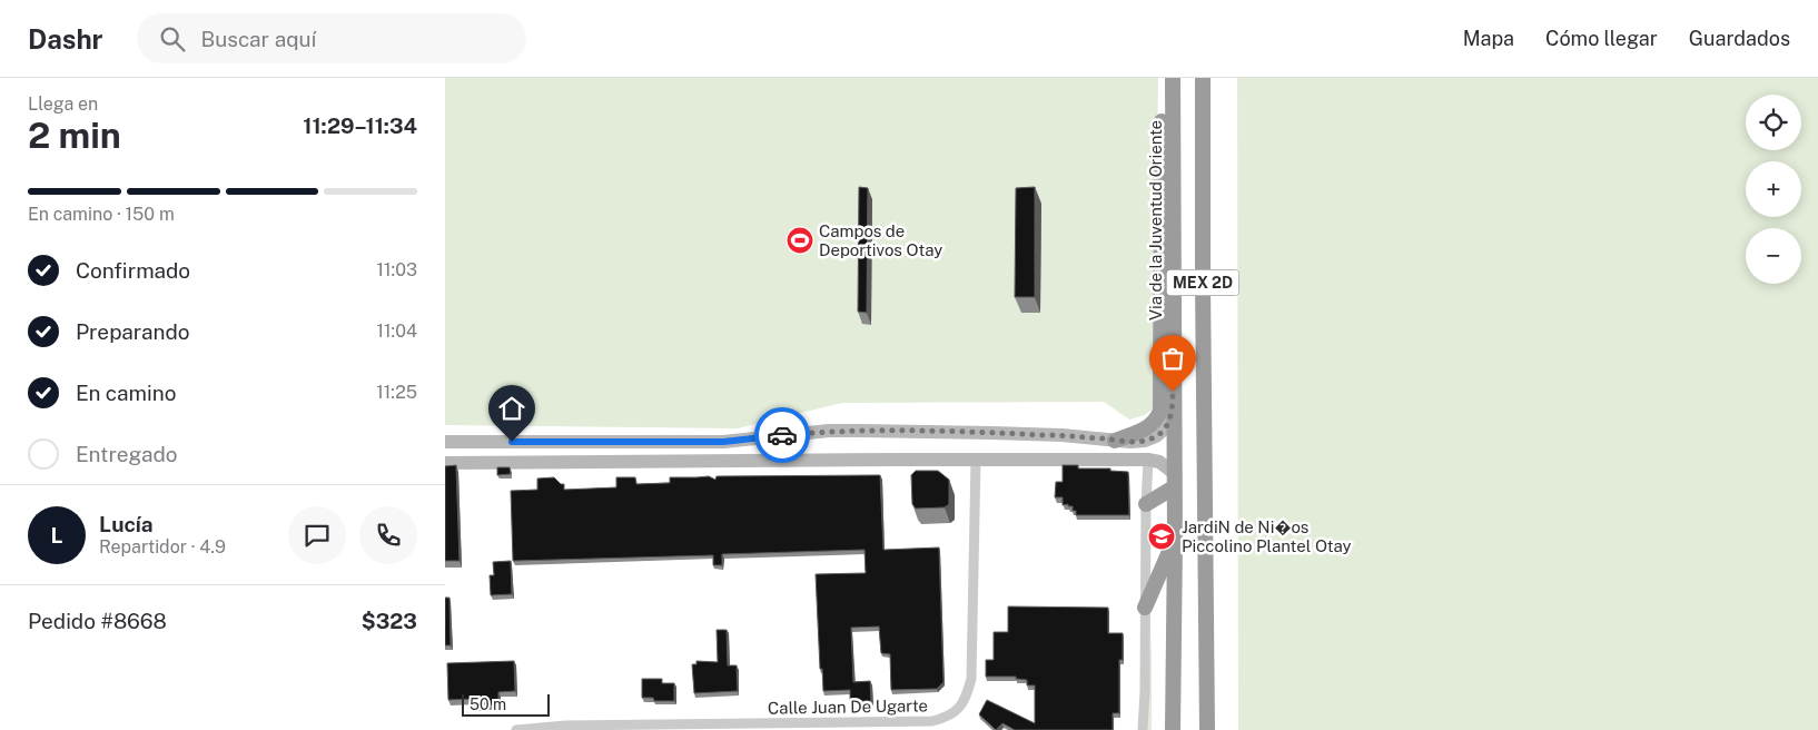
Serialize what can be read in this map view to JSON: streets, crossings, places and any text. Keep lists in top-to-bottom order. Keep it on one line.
{"streets":{"highway":["Via de la Juventud Oriente","MEX 2D"],"street":["Calle Juan De Ugarte"]},"places":{"sports":["Campos de Deportivos Otay"],"school or university":["JardiN de Ni�os Piccolino Plantel Otay"]},"scale_bar":"50 m","page":{"header":"Dashr","search":"Buscar aquí","nav":["Mapa","Cómo llegar","Guardados"],"heading":["2 min","Llega en","11:29–11:34"],"panel":["Lucía","Repartidor · 4.9","Pedido #8668","$323"],"map_buttons":["+","−"],"bar":"En camino · 150 m","list":[["Confirmado","11:03"],["Preparando","11:04"],["En camino","11:25"],"Entregado"],"round":"L","scale":"50 m"}}
